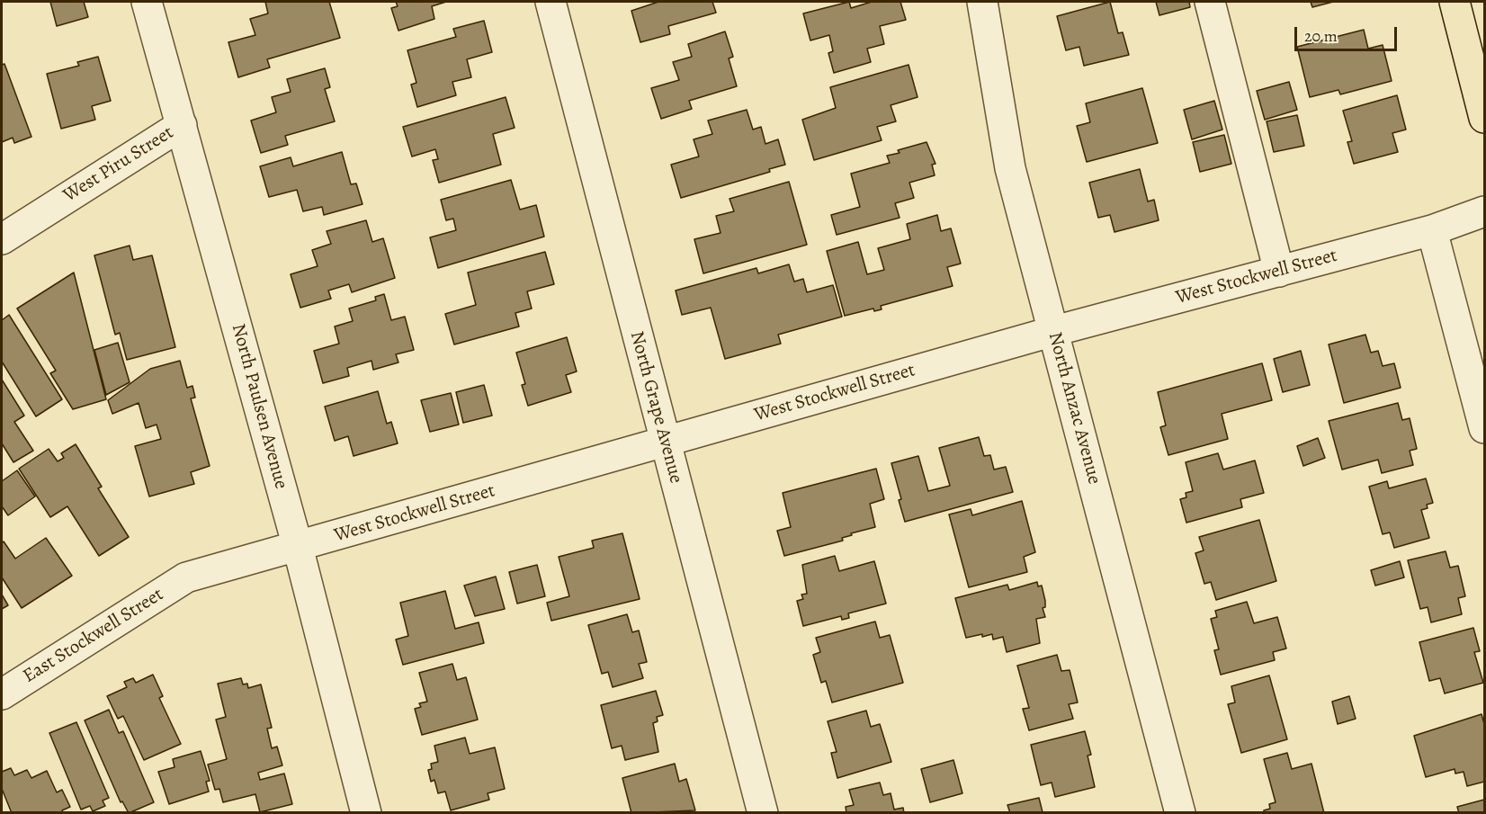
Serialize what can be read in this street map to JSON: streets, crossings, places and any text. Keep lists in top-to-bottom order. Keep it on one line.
{"streets":{"street":["West Piru Street","West Stockwell Street","North Paulsen Avenue","North Grape Avenue","North Anzac Avenue","East Stockwell Street"]},"crossings":[["West Piru Street","North Paulsen Avenue"],["West Stockwell Street","North Paulsen Avenue"],["West Stockwell Street","North Grape Avenue"],["West Stockwell Street","North Anzac Avenue"],["West Stockwell Street","East Stockwell Street"]],"scale_bar":"20 m"}
